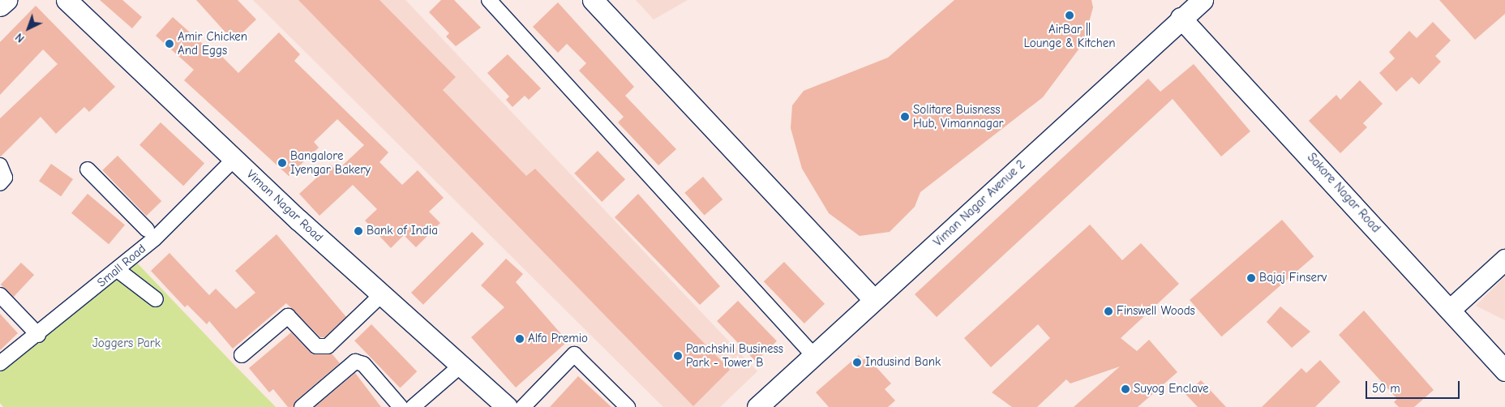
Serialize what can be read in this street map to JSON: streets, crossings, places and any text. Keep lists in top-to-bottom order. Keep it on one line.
{"streets":{"street":["Sakore Nagar Road","Viman Nagar Avenue 2","Viman Nagar Road","Small Road"]},"crossings":[["Sakore Nagar Road","Viman Nagar Avenue 2"],["Viman Nagar Road","Small Road"]],"parks":["Joggers Park"],"places":["AirBar || Lounge & Kitchen","Amir Chicken And Eggs","Solitare Buisness Hub, Vimannagar","Bangalore Iyengar Bakery","Bank of India","Bajaj Finserv","Finswell Woods","Alfa Premio","Panchshil Business Park - Tower B","Indusind Bank","Suyog Enclave"],"scale_bar":"50 m","north":"bottom left"}
